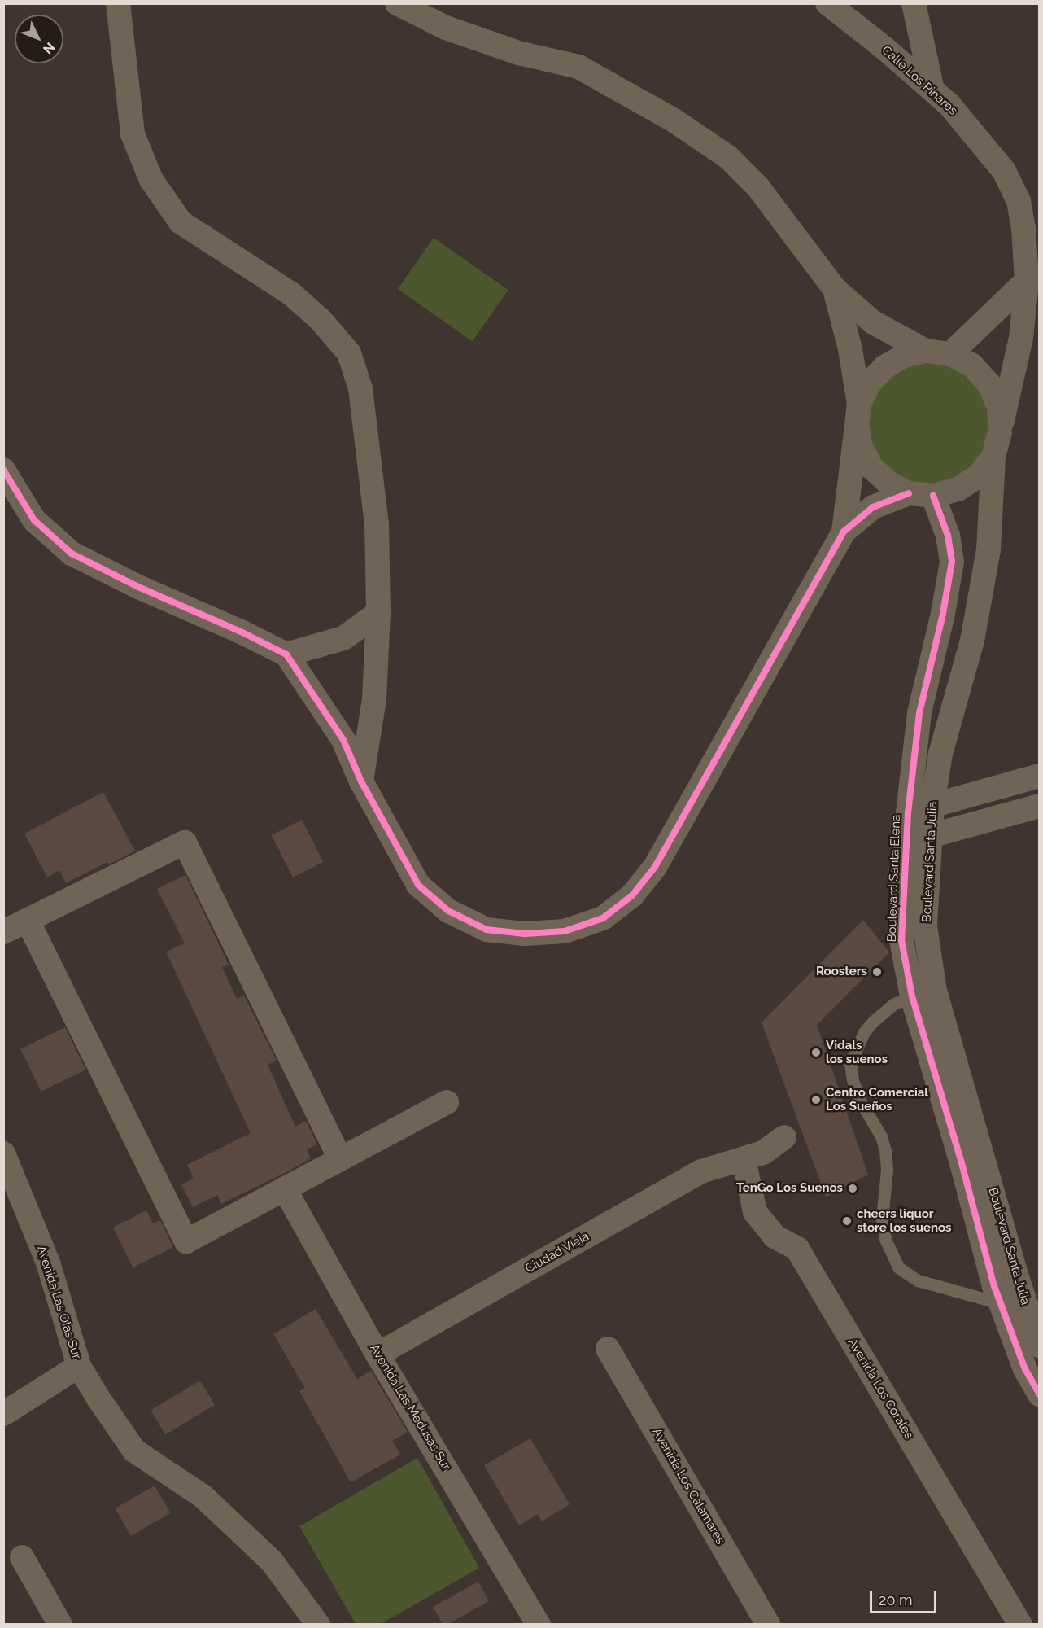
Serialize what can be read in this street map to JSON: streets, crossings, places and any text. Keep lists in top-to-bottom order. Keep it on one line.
{"streets":{"street":["Calle Los Pinares","Boulevard Santa Julia","Boulevard Santa Elena","Ciudad Vieja","Avenida Las Olas Sur","Avenida Los Corales","Avenida Las Medusas Sur","Avenida Los Calamares"]},"crossings":[["Calle Los Pinares","Boulevard Santa Julia"],["Calle Los Pinares","Boulevard Santa Elena"],["Boulevard Santa Julia","Boulevard Santa Elena"],["Ciudad Vieja","Avenida Los Corales"],["Ciudad Vieja","Avenida Las Medusas Sur"]],"places":["Roosters","Vidals los suenos","Centro Comercial Los Sueños","TenGo Los Suenos","cheers liquor store los suenos"],"scale_bar":"20 m","north":"bottom right"}
